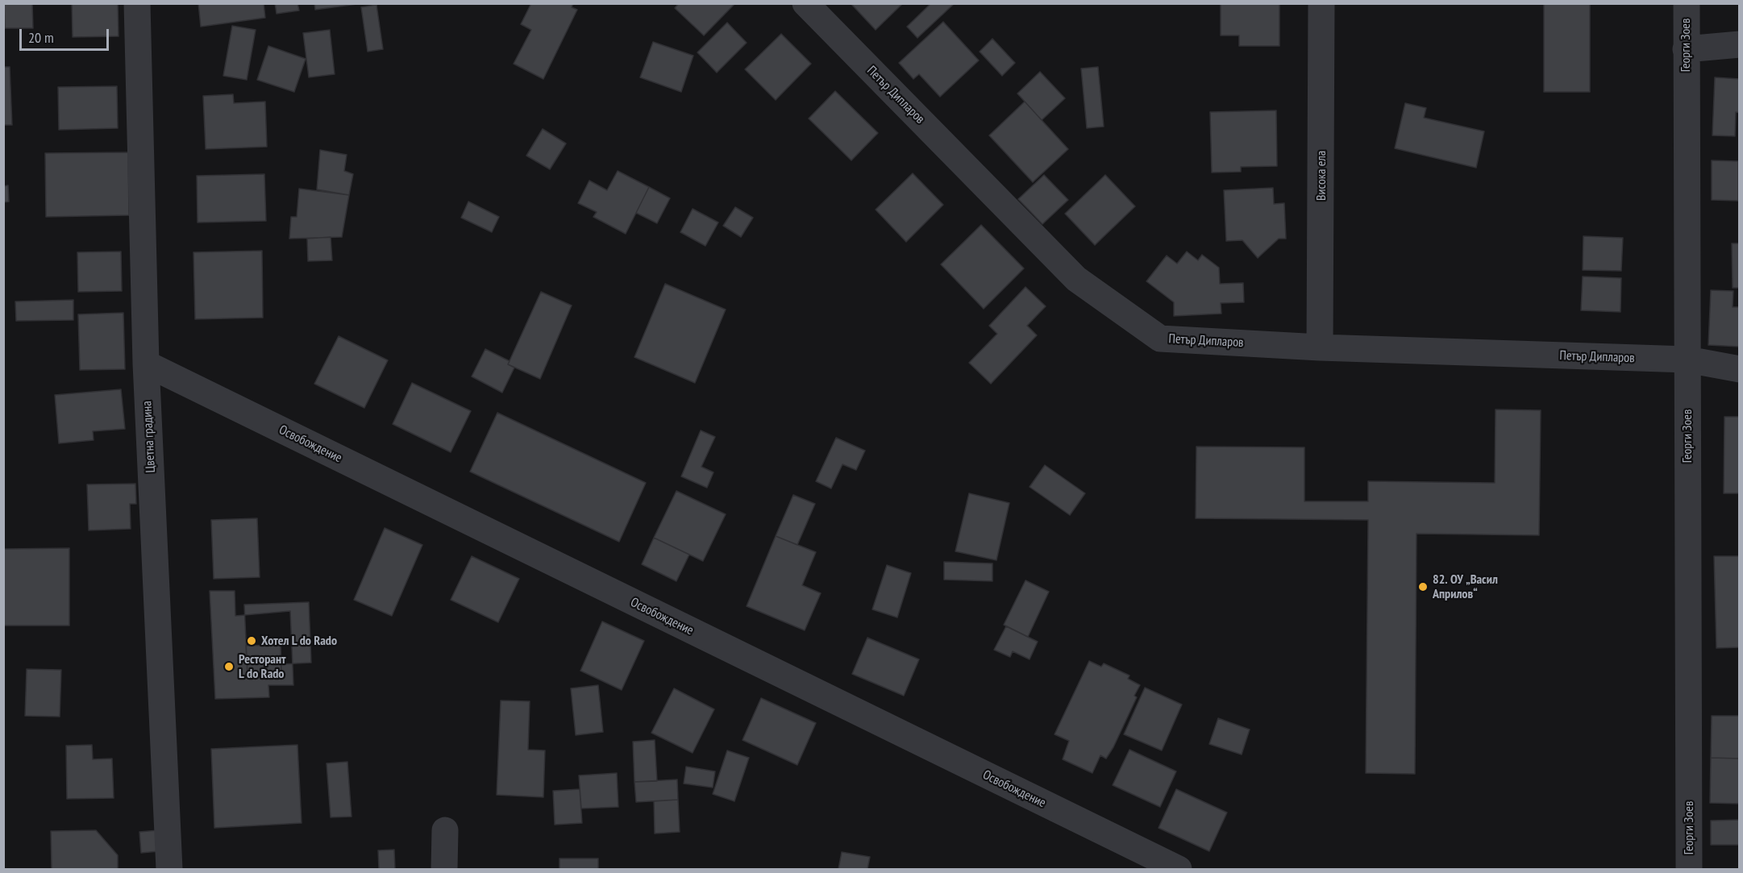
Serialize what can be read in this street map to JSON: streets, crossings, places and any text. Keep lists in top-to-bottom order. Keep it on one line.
{"streets":{"street":["Георги Зоев","Петър Дипларов","Висока ела","Цветна градина","Освобождение"]},"crossings":[["Георги Зоев","Петър Дипларов"],["Петър Дипларов","Висока ела"],["Цветна градина","Освобождение"]],"places":["82. ОУ „Васил Априлов“","Хотел L do Rado","Ресторант L do Rado"],"scale_bar":"20 m"}
